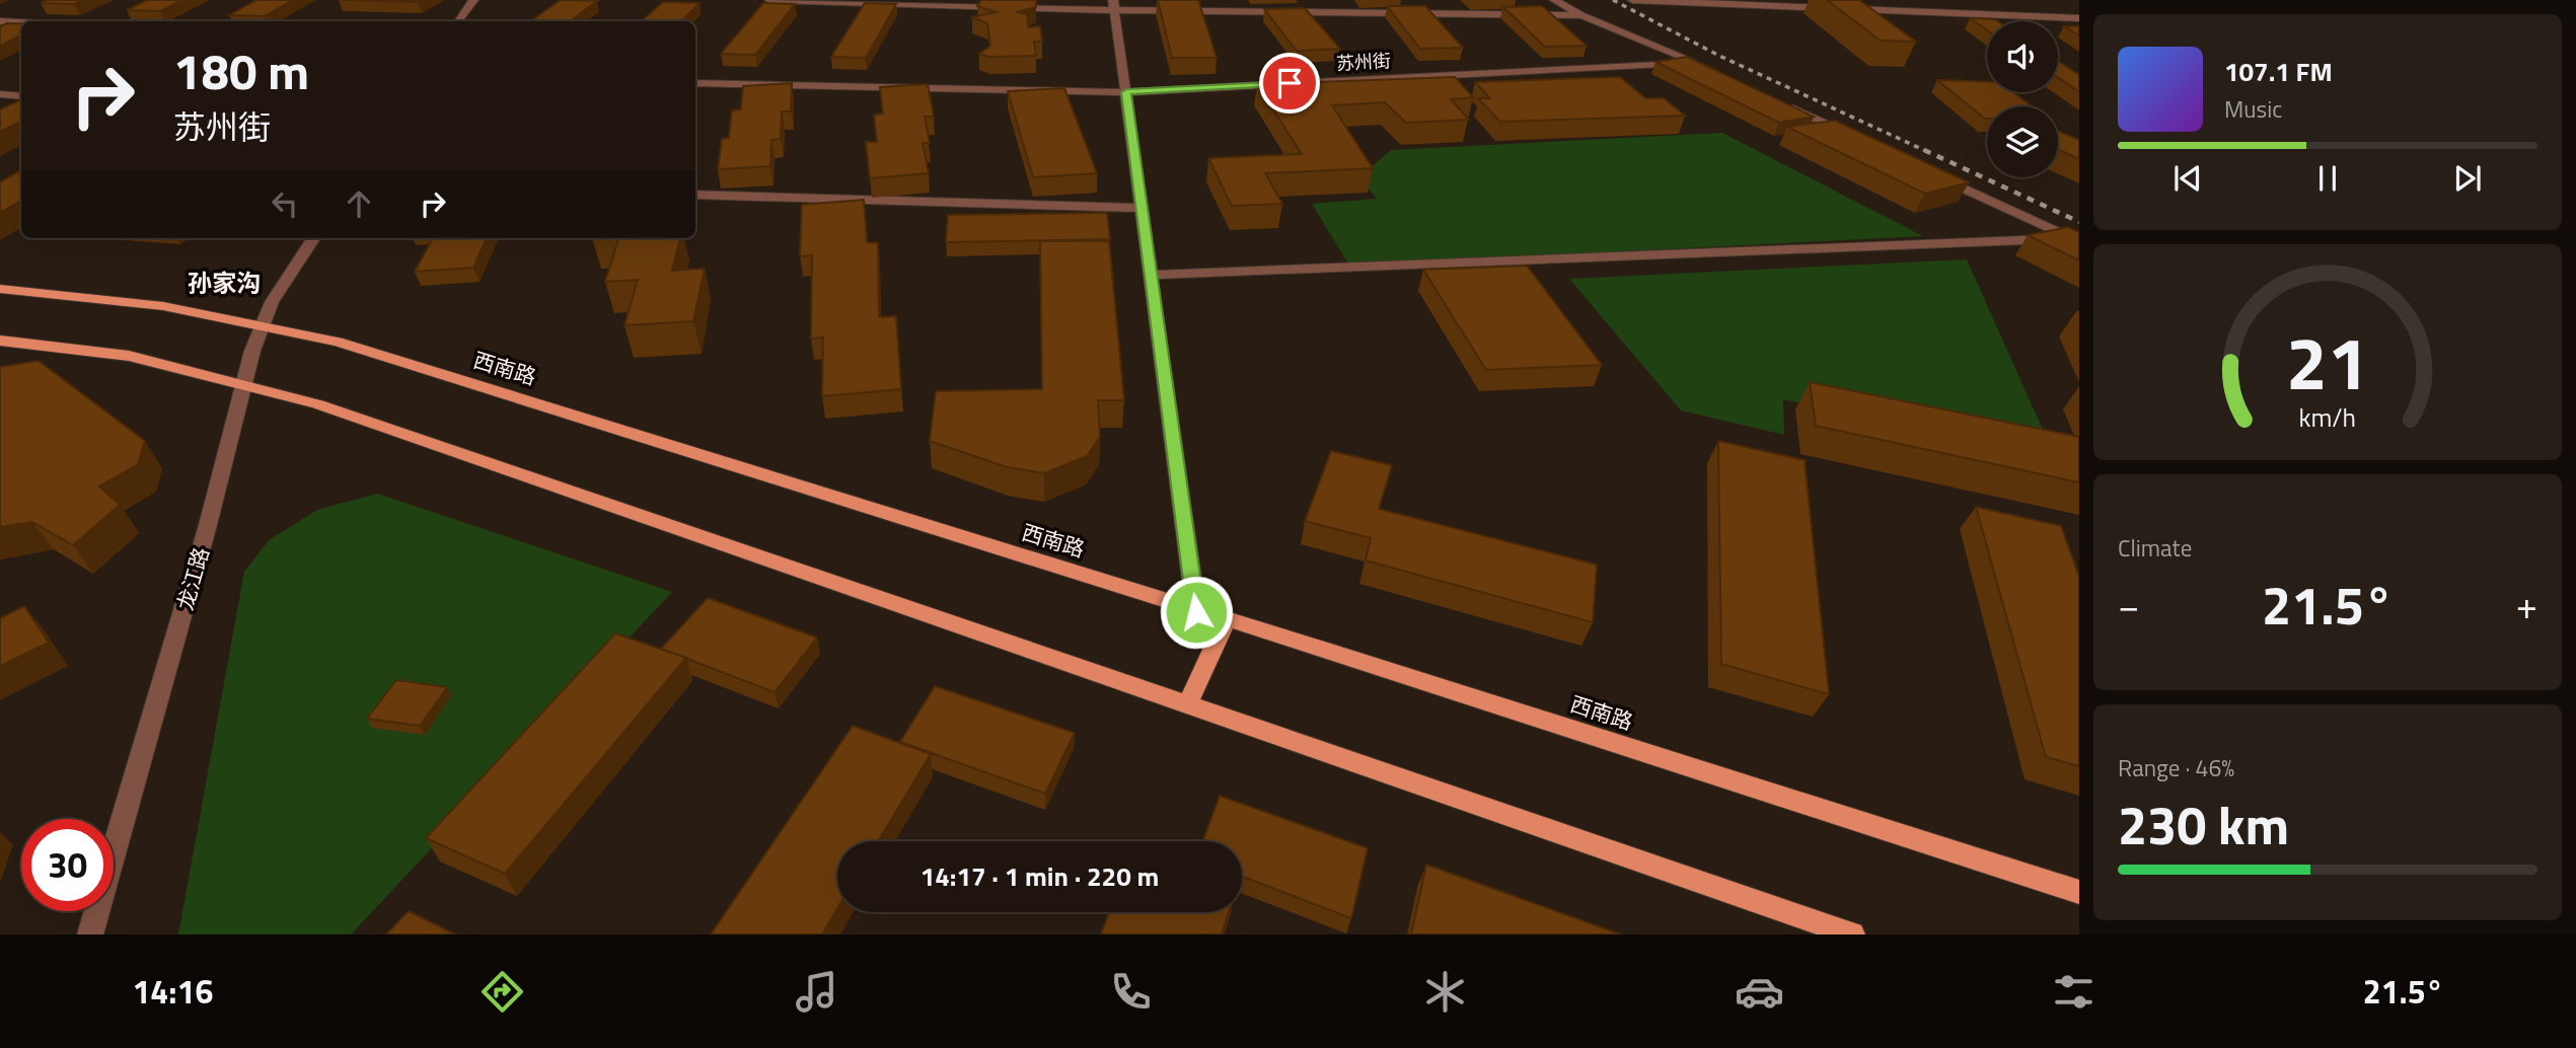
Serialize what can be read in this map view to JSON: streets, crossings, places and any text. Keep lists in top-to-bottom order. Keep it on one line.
{"streets":{"main road":["西南路"],"street":["苏州街","龙江路"]},"crossings":[["西南路","龙江路"]],"districts":["孙家沟"],"page":{"turn":["180 m","苏州街"],"song":["107.1 FM","Music"],"tile":["Climate",["Range · 46%","230 km"]],"heat":["−","21.5°","+"],"limit":"30","trip":"14:17 · 1 min · 220 m","tabs":["14:16","21.5°"],"gauge":["21","km/h"]}}
